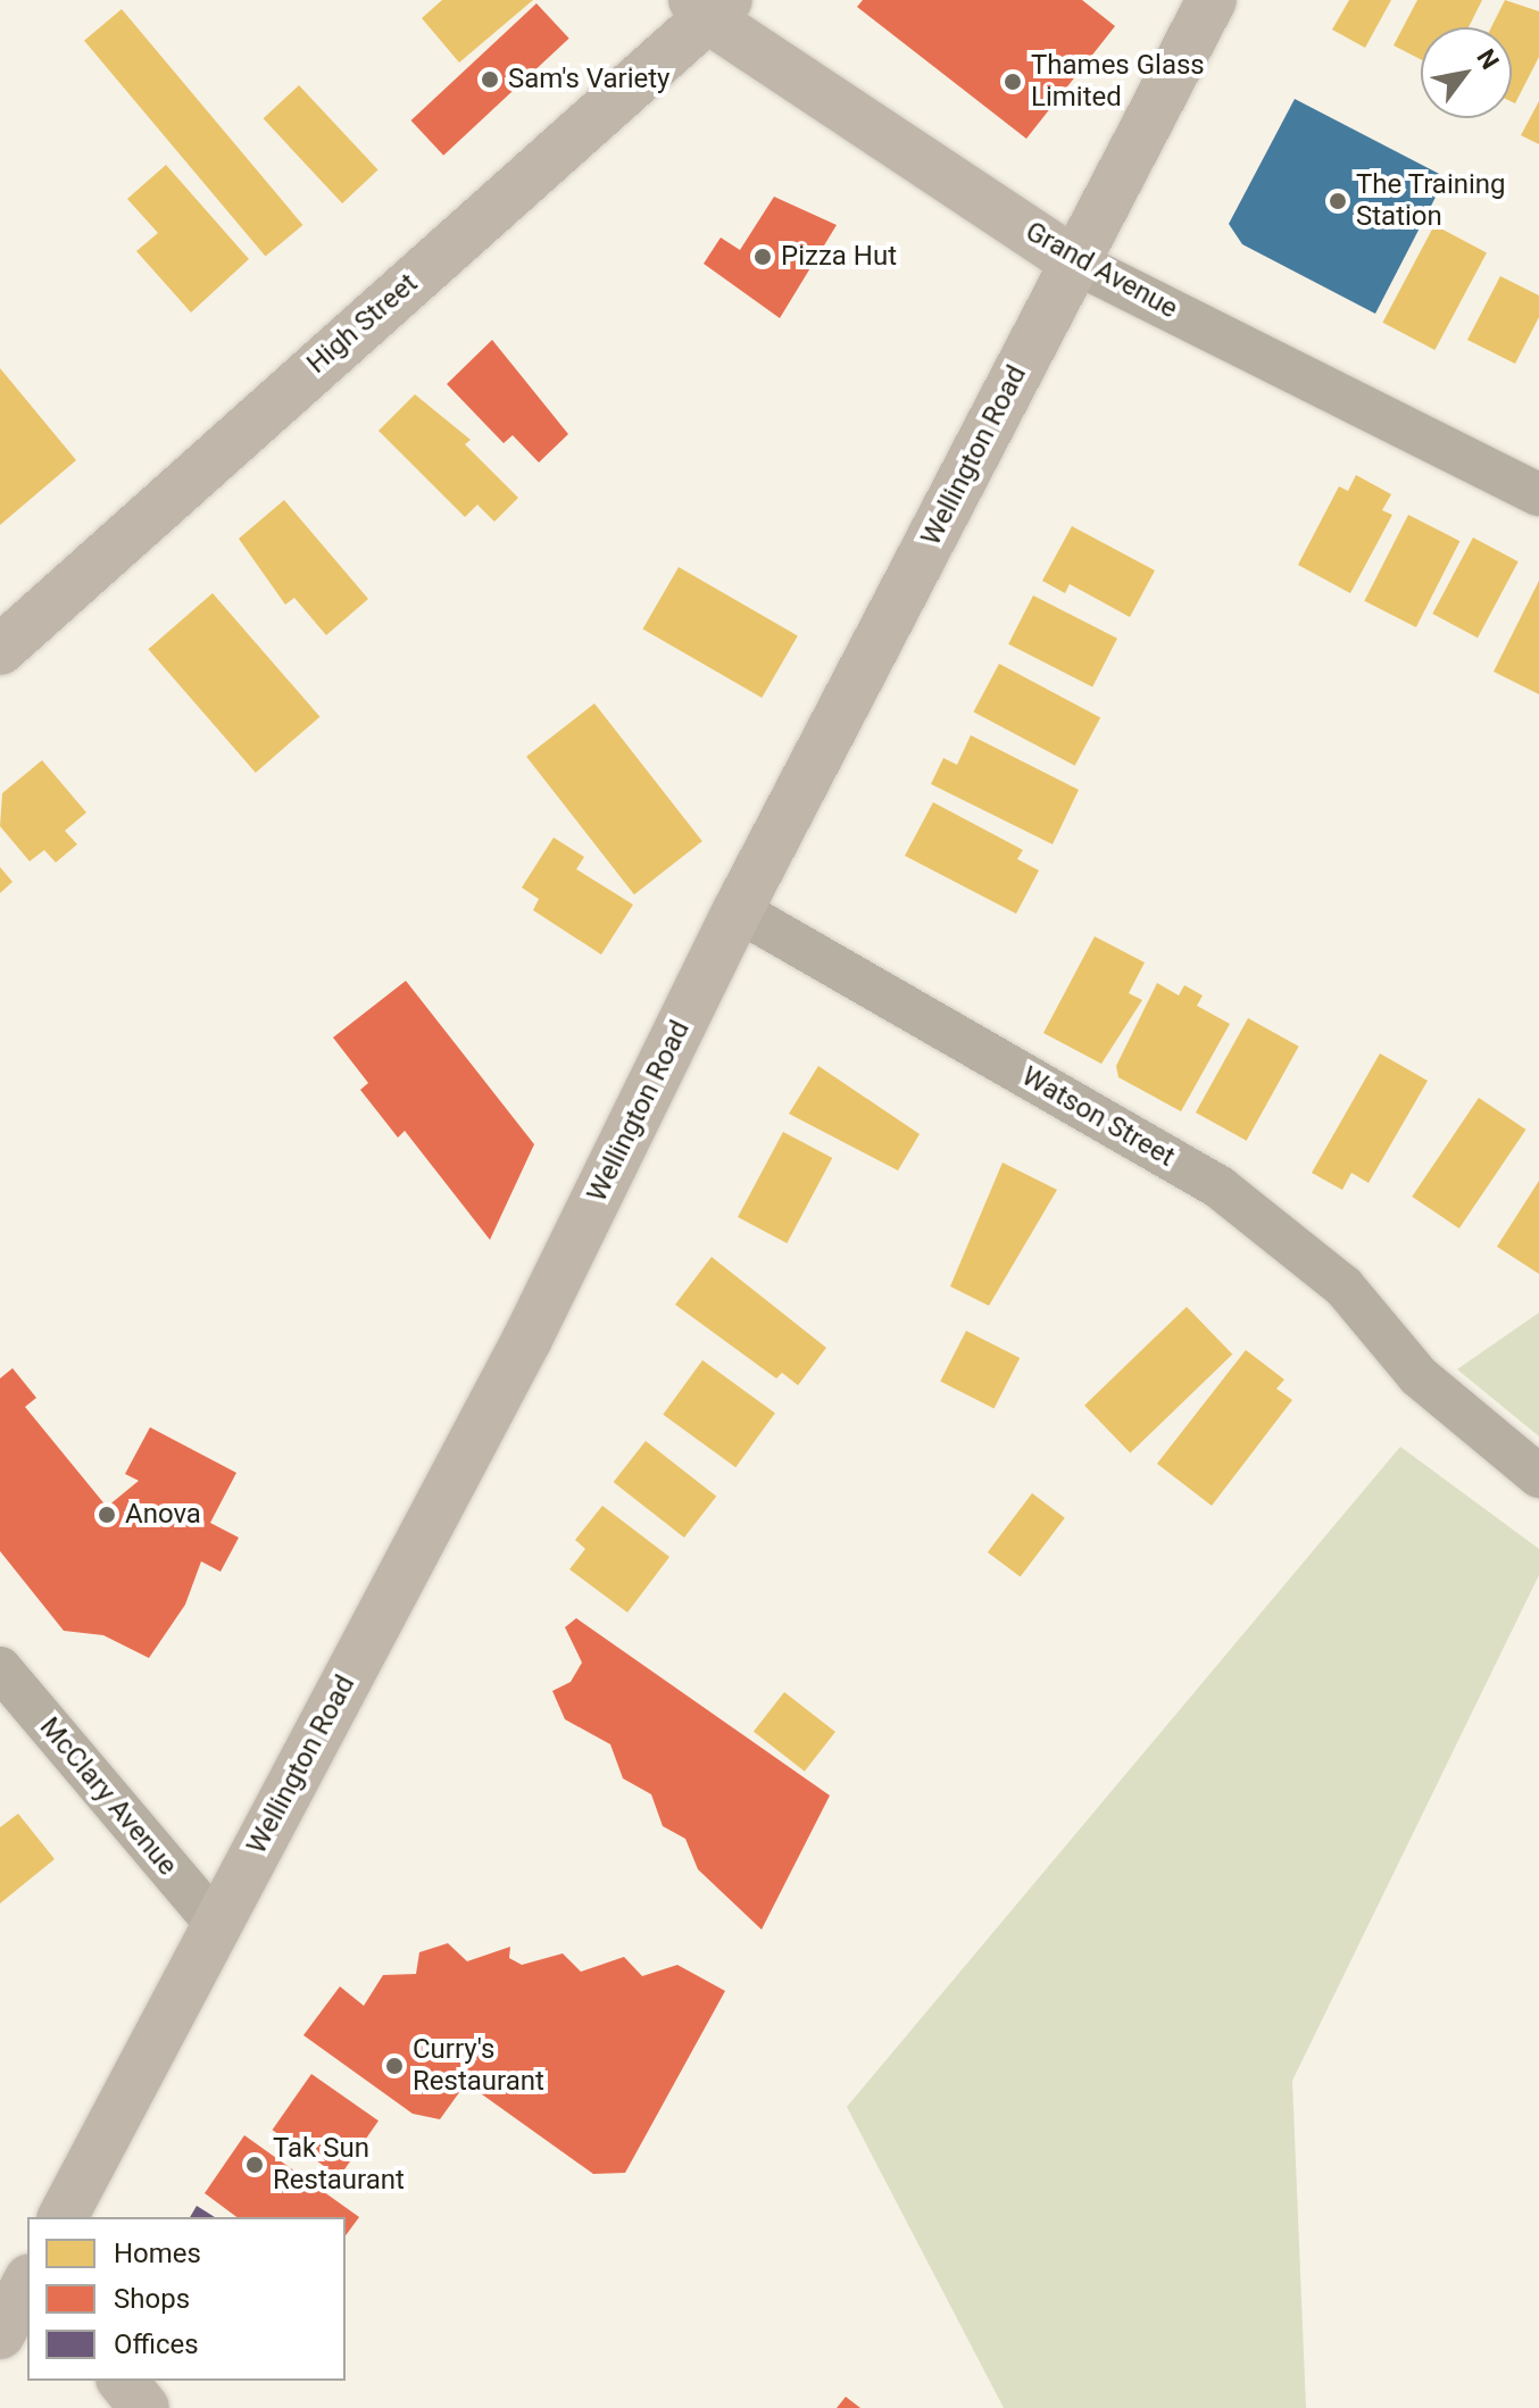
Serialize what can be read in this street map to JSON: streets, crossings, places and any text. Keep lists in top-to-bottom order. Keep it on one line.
{"streets":{"main road":["Grand Avenue","High Street","Wellington Road"],"street":["Watson Street","McClary Avenue"]},"crossings":[["Grand Avenue","High Street"],["Grand Avenue","Wellington Road"],["Wellington Road","Watson Street"],["Wellington Road","McClary Avenue"]],"places":["Sam's Variety","Thames Glass Limited","The Training Station","Pizza Hut","Anova","Curry's Restaurant","Tak Sun Restaurant"],"legend":["Homes","Shops","Offices"],"north":"top right"}
